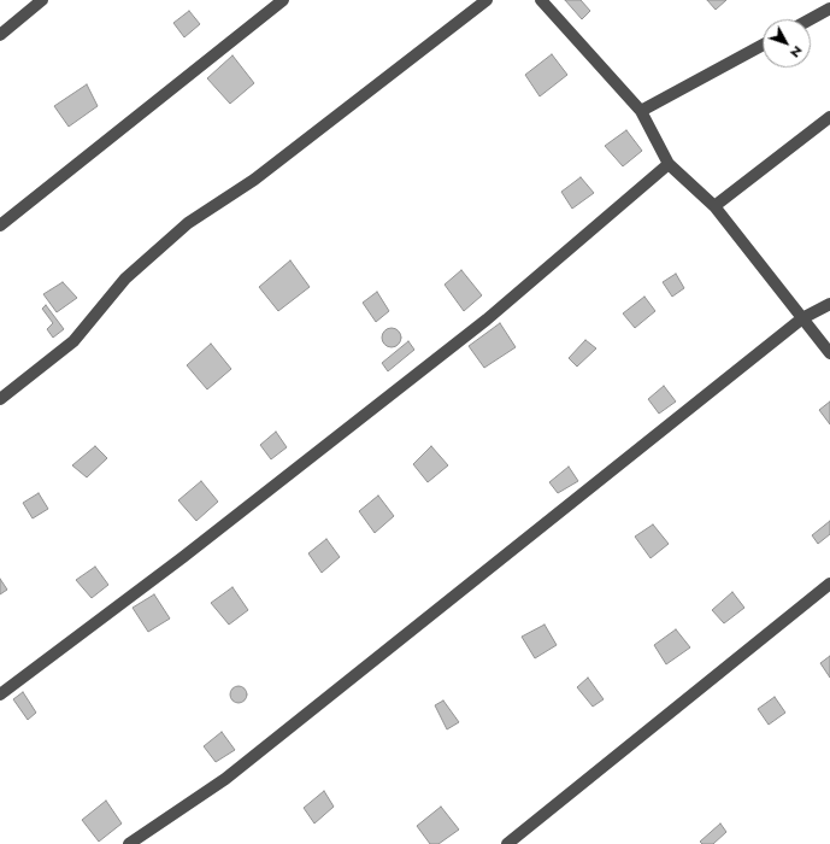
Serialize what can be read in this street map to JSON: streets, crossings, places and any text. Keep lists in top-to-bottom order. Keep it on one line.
{"north":"bottom right"}
